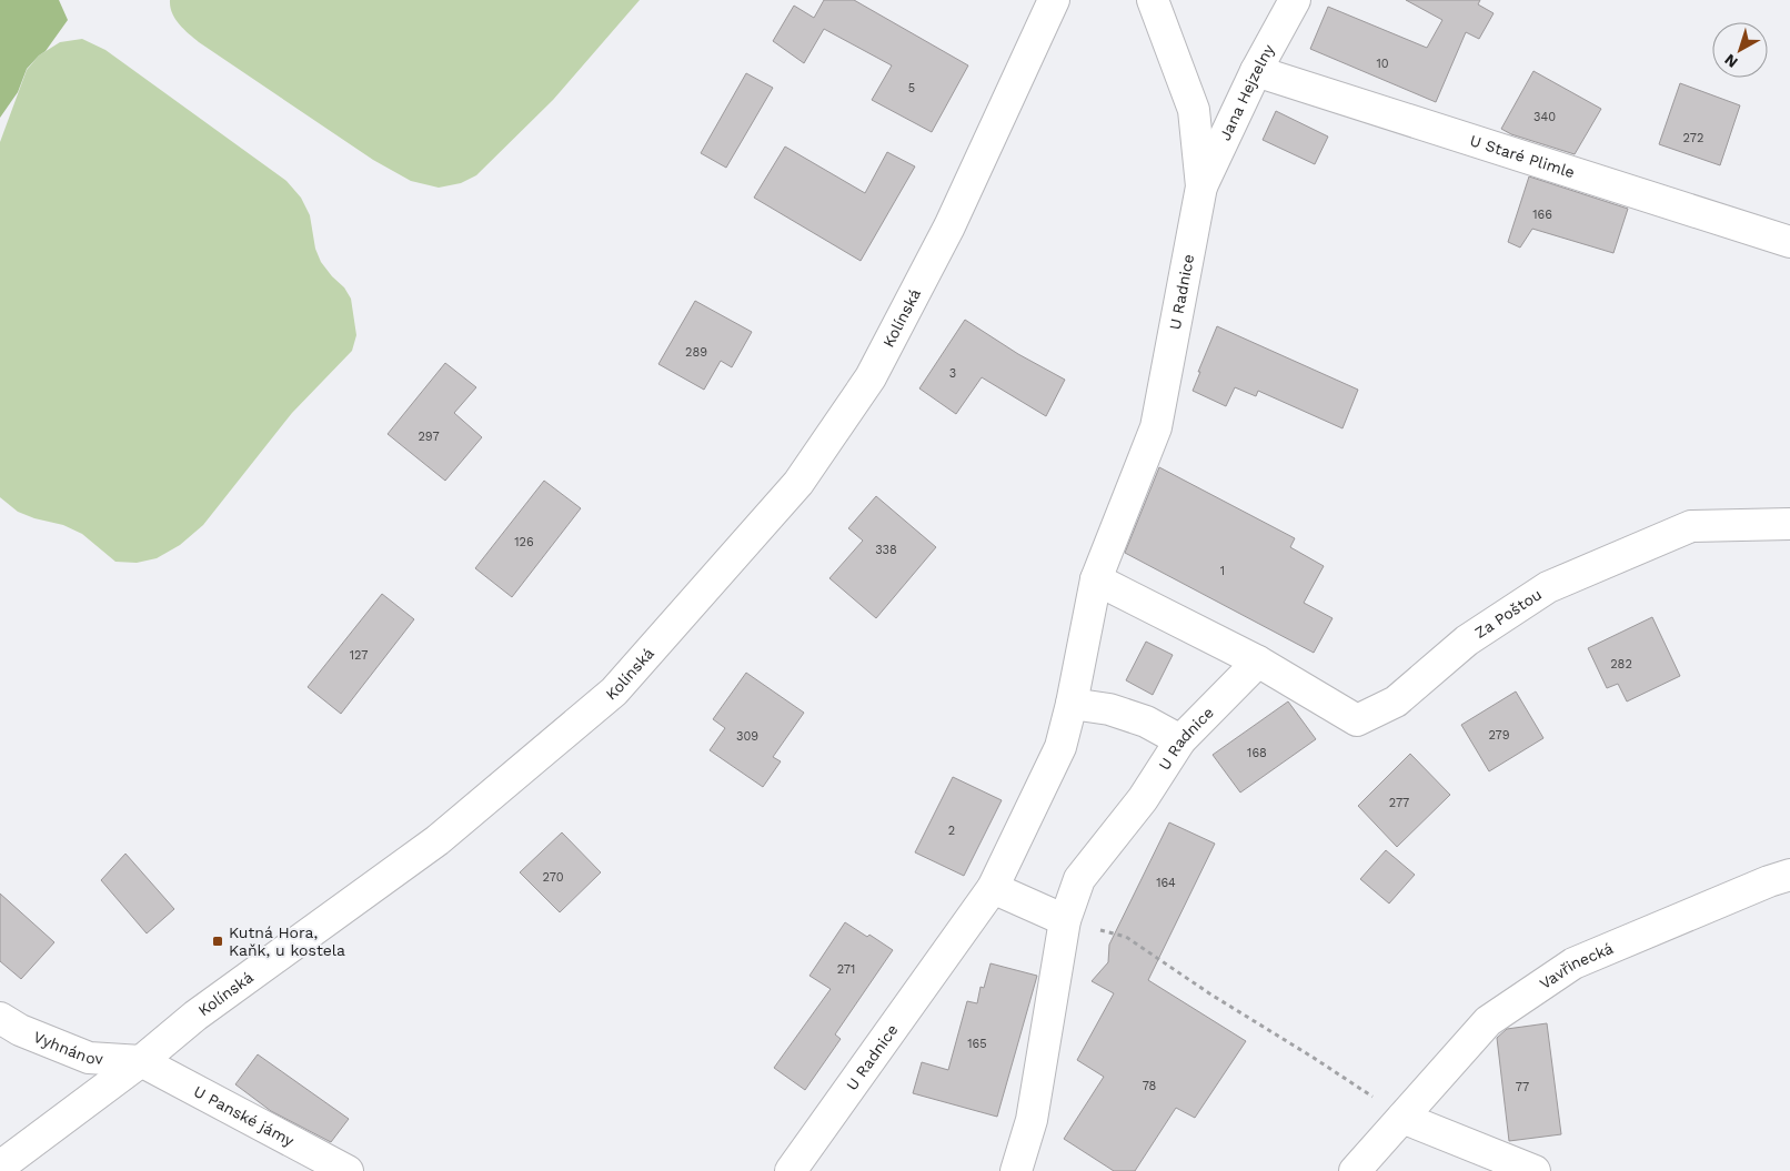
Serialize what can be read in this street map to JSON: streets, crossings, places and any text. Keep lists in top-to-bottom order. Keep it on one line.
{"streets":{"street":["Jana Hejzelny","U Staré Plimle","U Radnice","Kolínská","Za Poštou","Vavřinecká","Vyhnánov","U Panské jámy"]},"crossings":[["Jana Hejzelny","U Staré Plimle"],["Jana Hejzelny","U Radnice"],["U Radnice","Za Poštou"],["Kolínská","Vyhnánov"],["Kolínská","U Panské jámy"],["Vyhnánov","U Panské jámy"]],"places":{"transit":["Kutná Hora, Kaňk, u kostela"]},"house_numbers":["10","5","340","272","166","289","3","297","126","338","1","127","282","279","309","168","277","2","270","164","271","165","78","77"],"north":"bottom left"}
